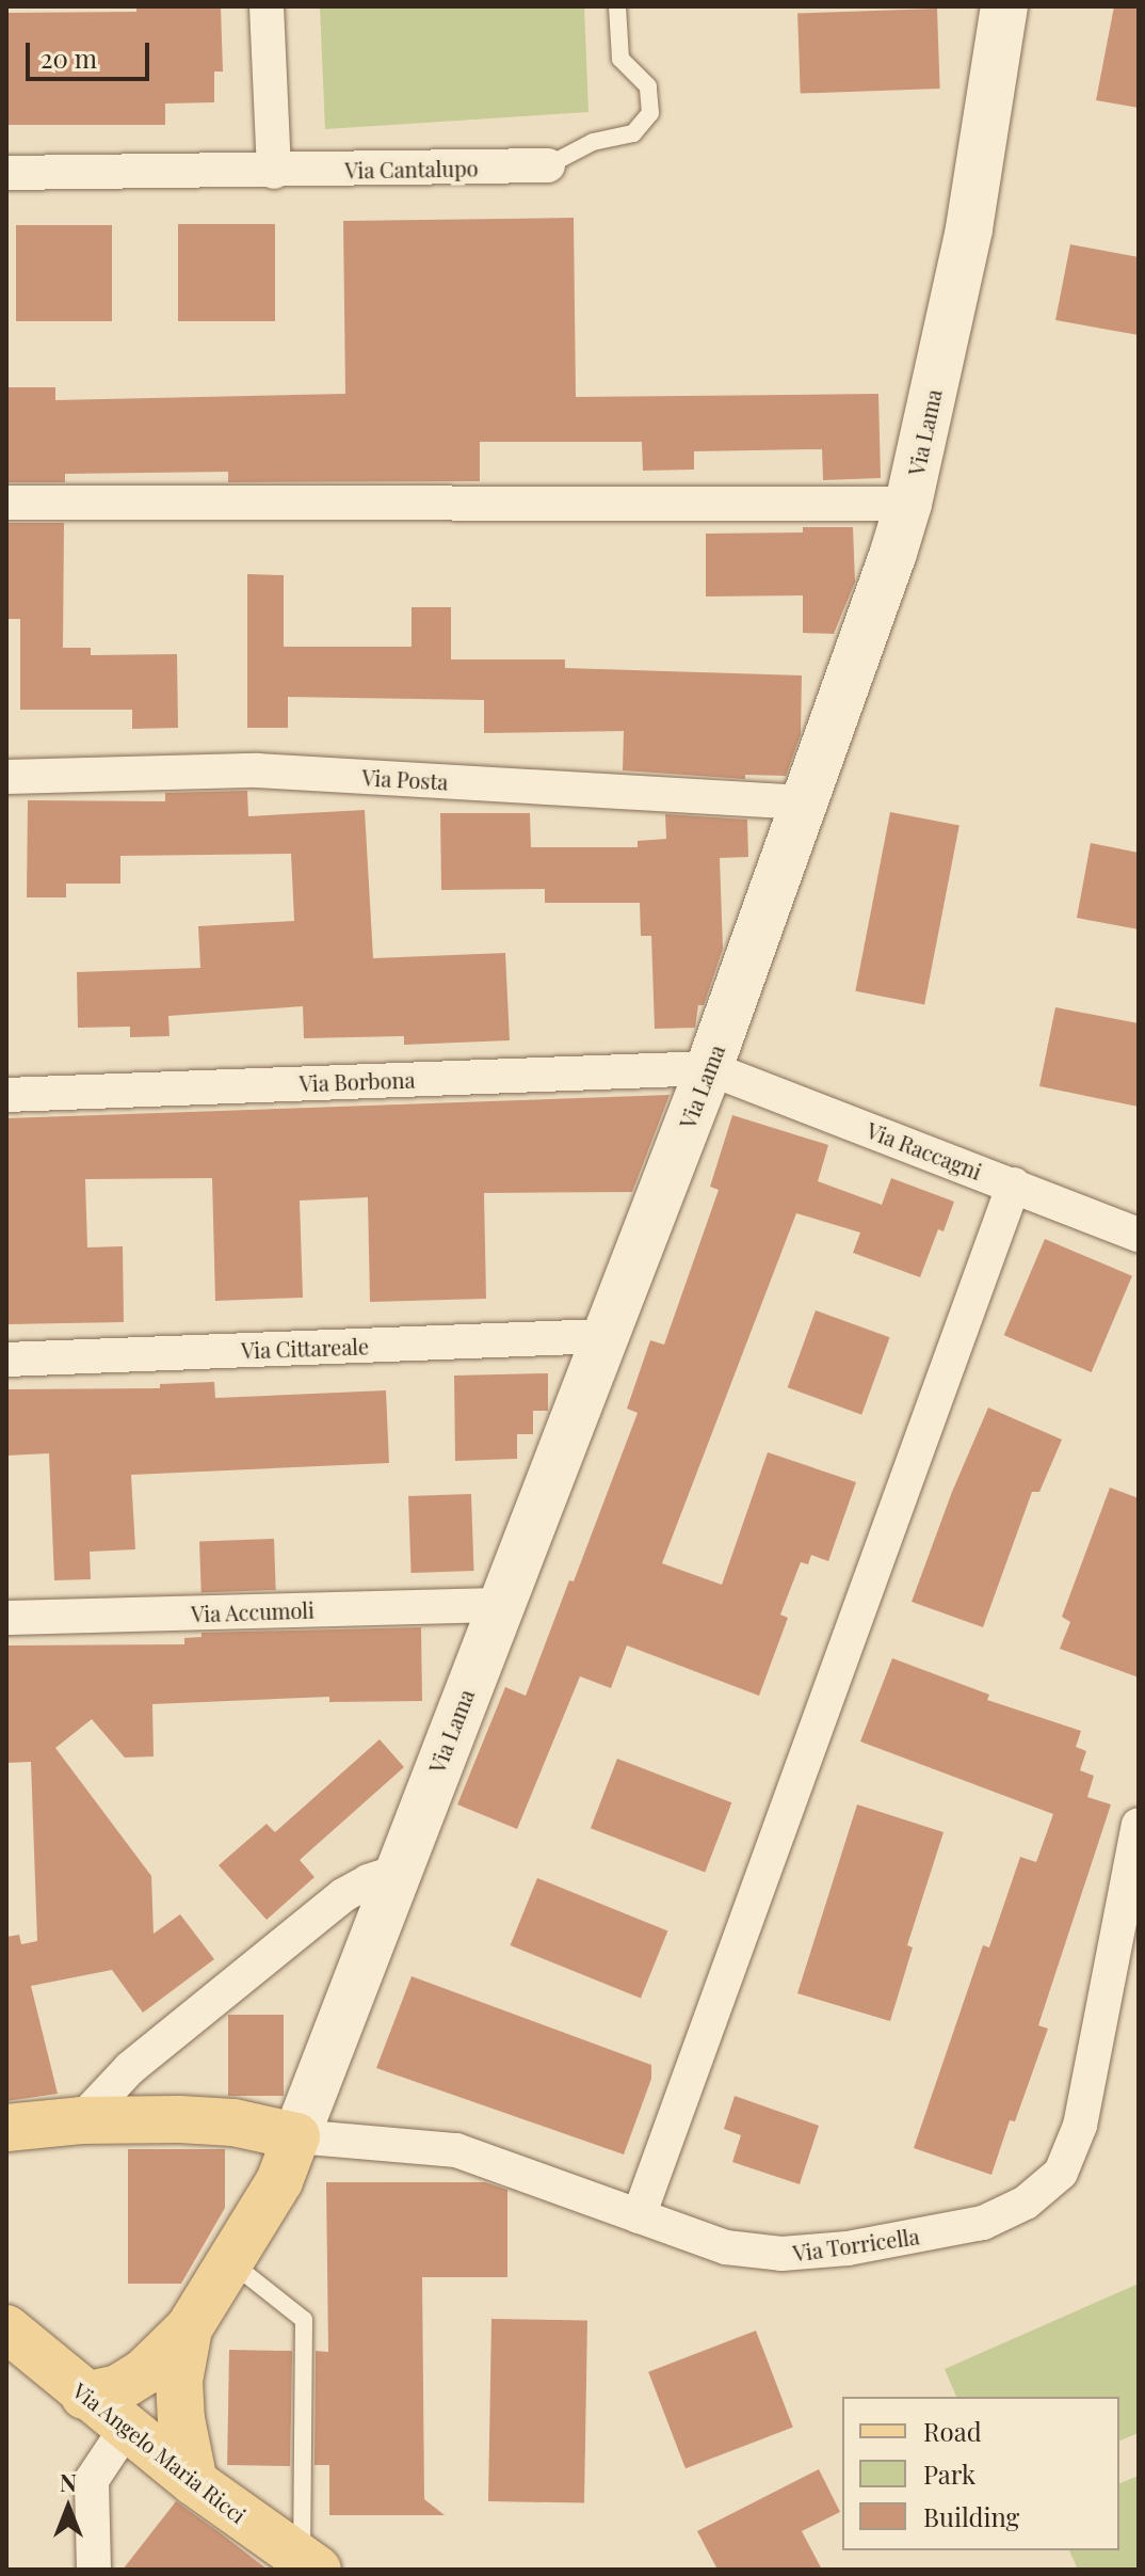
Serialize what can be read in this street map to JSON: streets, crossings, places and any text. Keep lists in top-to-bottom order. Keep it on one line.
{"streets":{"main road":["Via Lama","Via Angelo Maria Ricci"],"street":["Via Cantalupo","Via Posta","Via Borbona","Via Raccagni","Via Cittareale","Via Accumoli","Via Torricella"]},"crossings":[["Via Lama","Via Posta"],["Via Lama","Via Borbona"],["Via Lama","Via Raccagni"],["Via Lama","Via Cittareale"],["Via Lama","Via Accumoli"],["Via Lama","Via Torricella"],["Via Lama","Via Angelo Maria Ricci"],["Via Borbona","Via Raccagni"]],"legend":["Road","Park","Building"],"scale_bar":"20 m","north":"top"}
